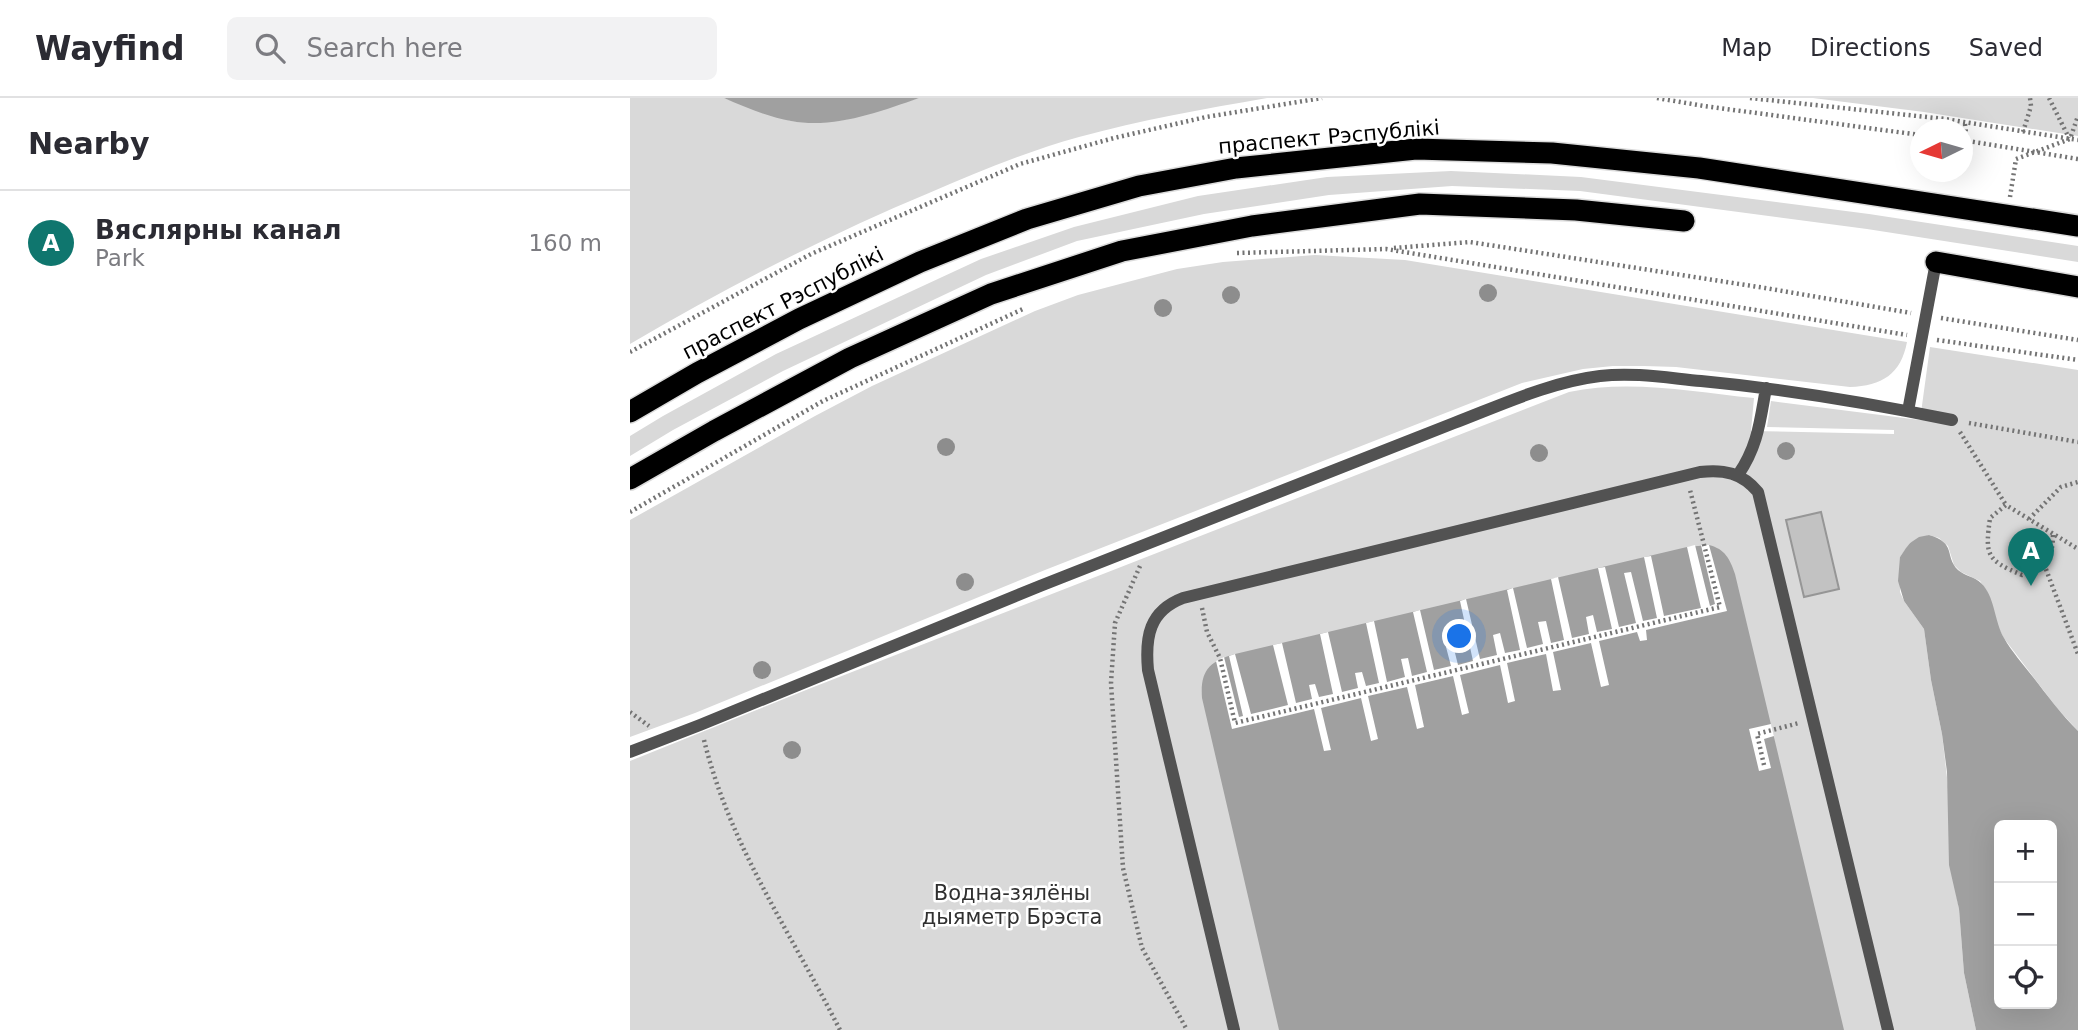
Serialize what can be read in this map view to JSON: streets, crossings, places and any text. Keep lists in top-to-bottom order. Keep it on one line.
{"streets":{"highway":["праспект Рэспублікі"]},"parks":["Водна-зялёны дыяметр Брэста"],"north":"left","page":{"header":"Wayfind","search":"Search here","nav":["Map","Directions","Saved"],"heading":"Nearby","list":[{"mark":"A","name":"Вяслярны канал","note":"Park","value":"160 m"}],"pins":"A","map_buttons":["+","−"]}}
